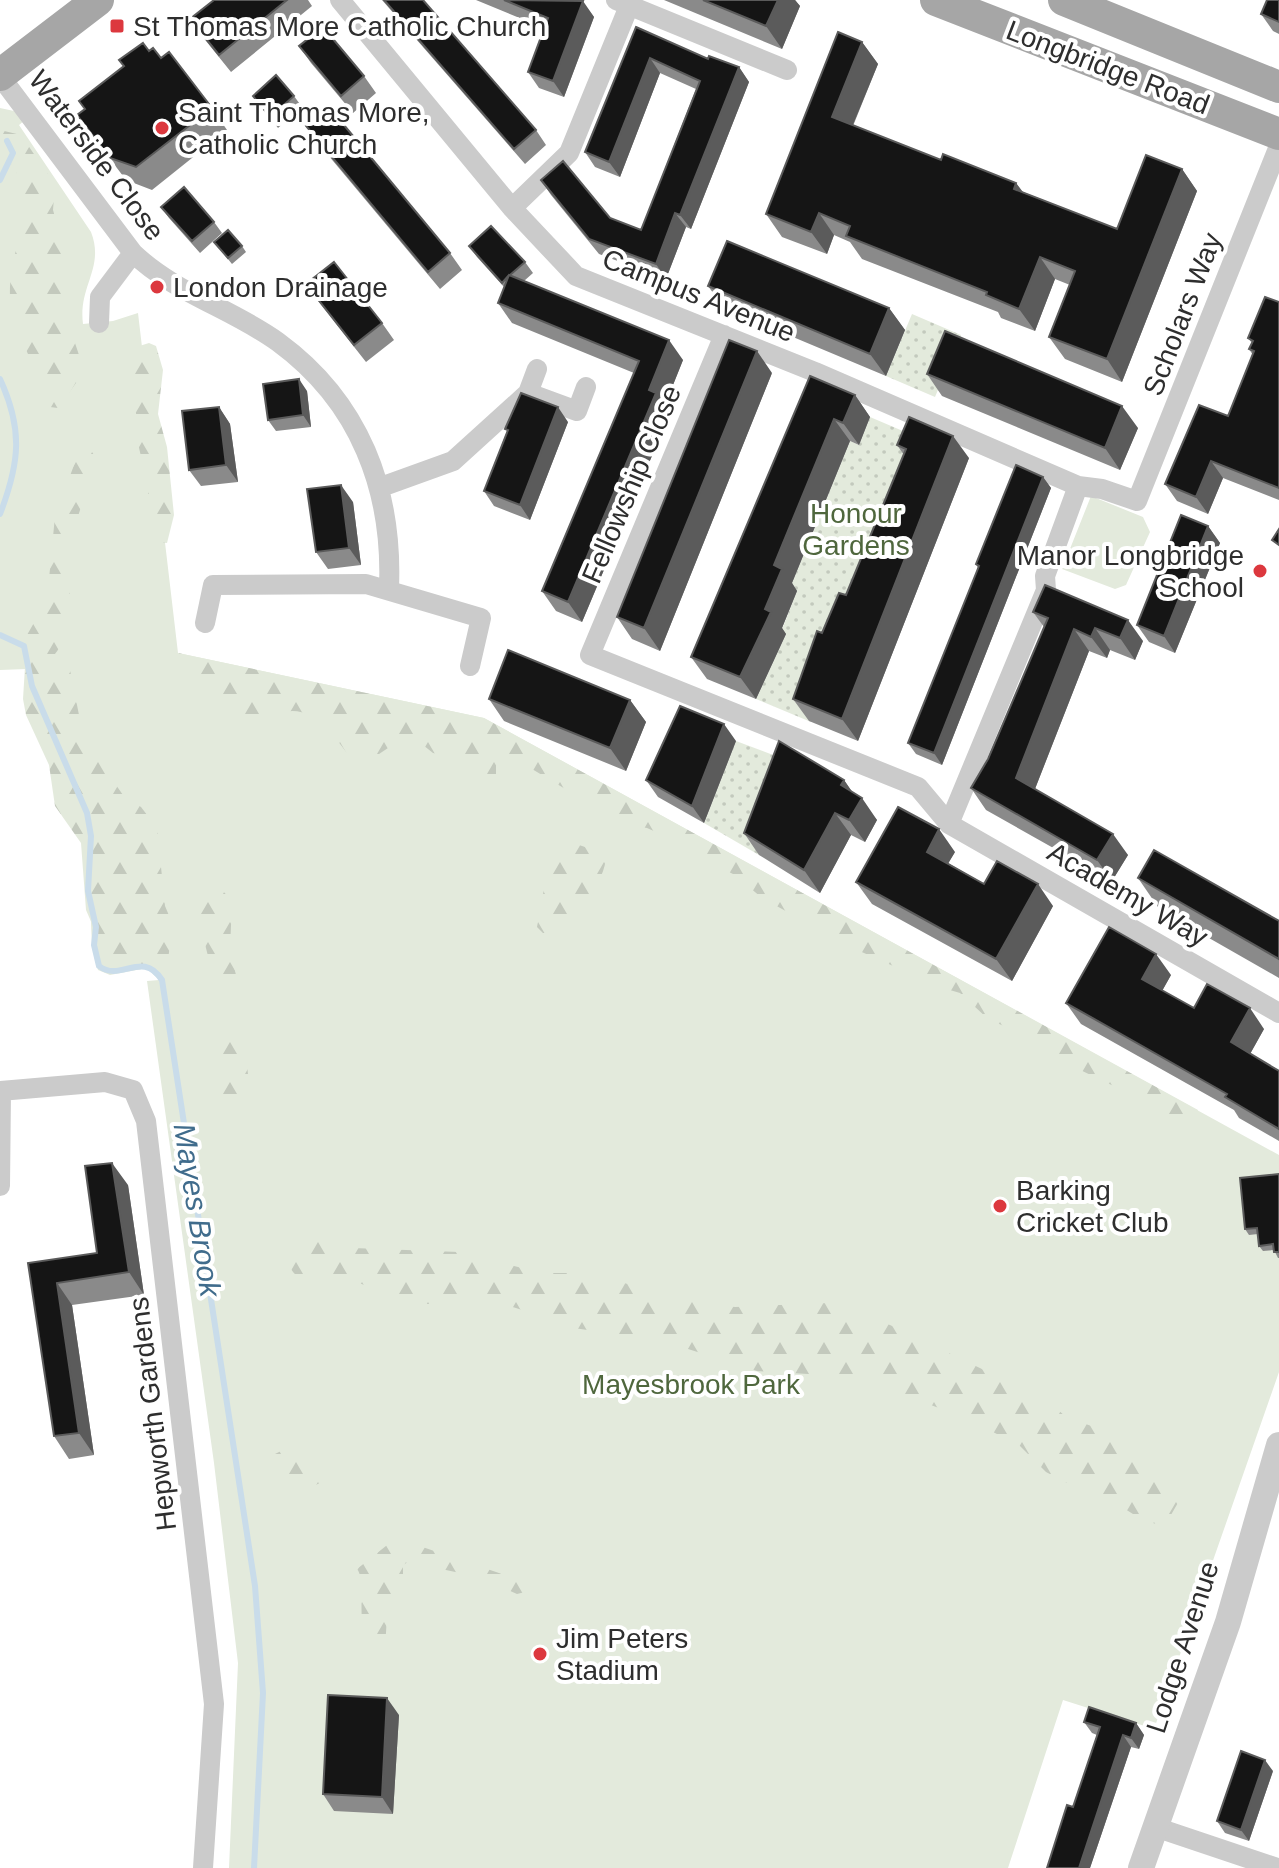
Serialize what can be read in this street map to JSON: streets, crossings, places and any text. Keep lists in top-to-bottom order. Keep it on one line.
{"streets":{"main road":["Longbridge Road"],"street":["Waterside Close","Campus Avenue","Scholars Way","Fellowship Close","Academy Way","Hepworth Gardens","Lodge Avenue"]},"crossings":[["Campus Avenue","Scholars Way"],["Campus Avenue","Fellowship Close"],["Fellowship Close","Academy Way"]],"water":["Mayes Brook"],"parks":["Honour Gardens","Mayesbrook Park"],"places":{"transit":["St Thomas More Catholic Church"],"other":["Saint Thomas More, Catholic Church","London Drainage","Manor Longbridge School","Barking Cricket Club","Jim Peters Stadium"]}}
